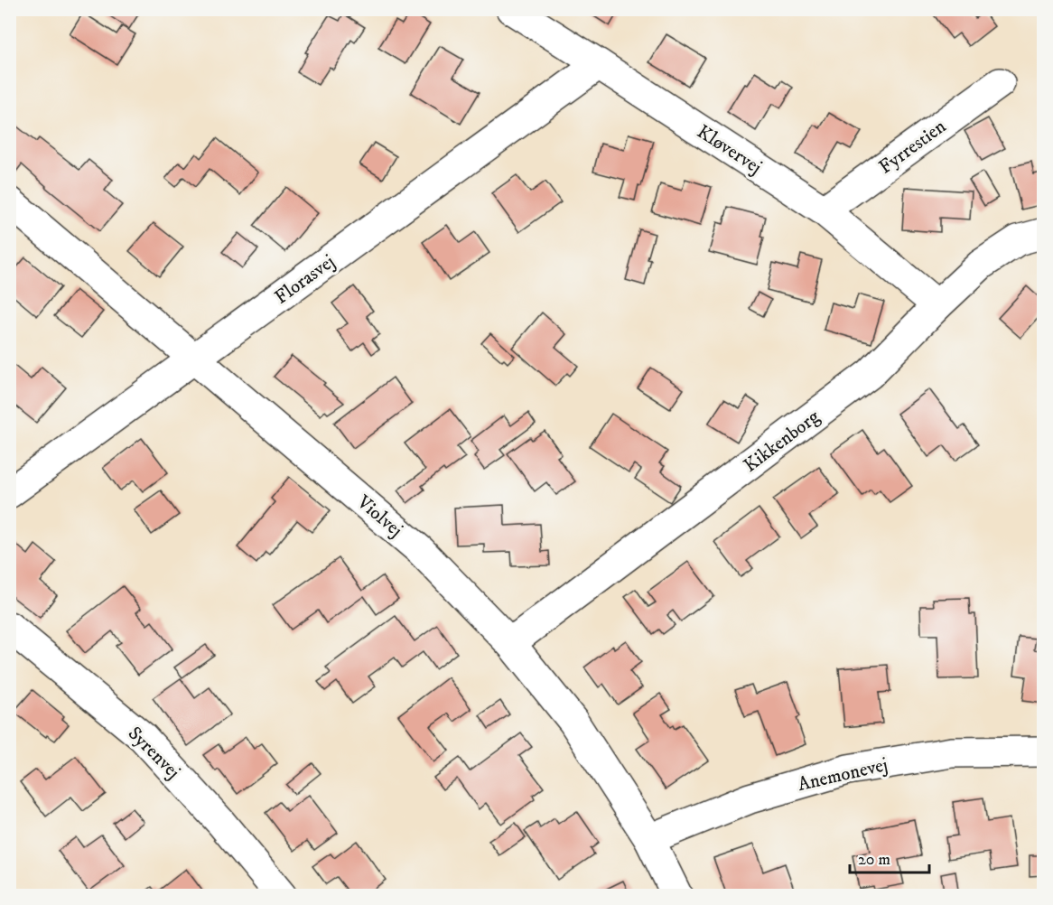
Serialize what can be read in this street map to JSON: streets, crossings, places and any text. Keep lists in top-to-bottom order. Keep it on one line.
{"streets":{"street":["Fyrrestien","Kløvervej","Florasvej","Kikkenborg","Violvej","Syrenvej","Anemonevej"]},"crossings":[["Fyrrestien","Kløvervej"],["Kløvervej","Florasvej"],["Kløvervej","Kikkenborg"],["Florasvej","Violvej"],["Kikkenborg","Violvej"],["Violvej","Anemonevej"]],"scale_bar":"20 m"}
